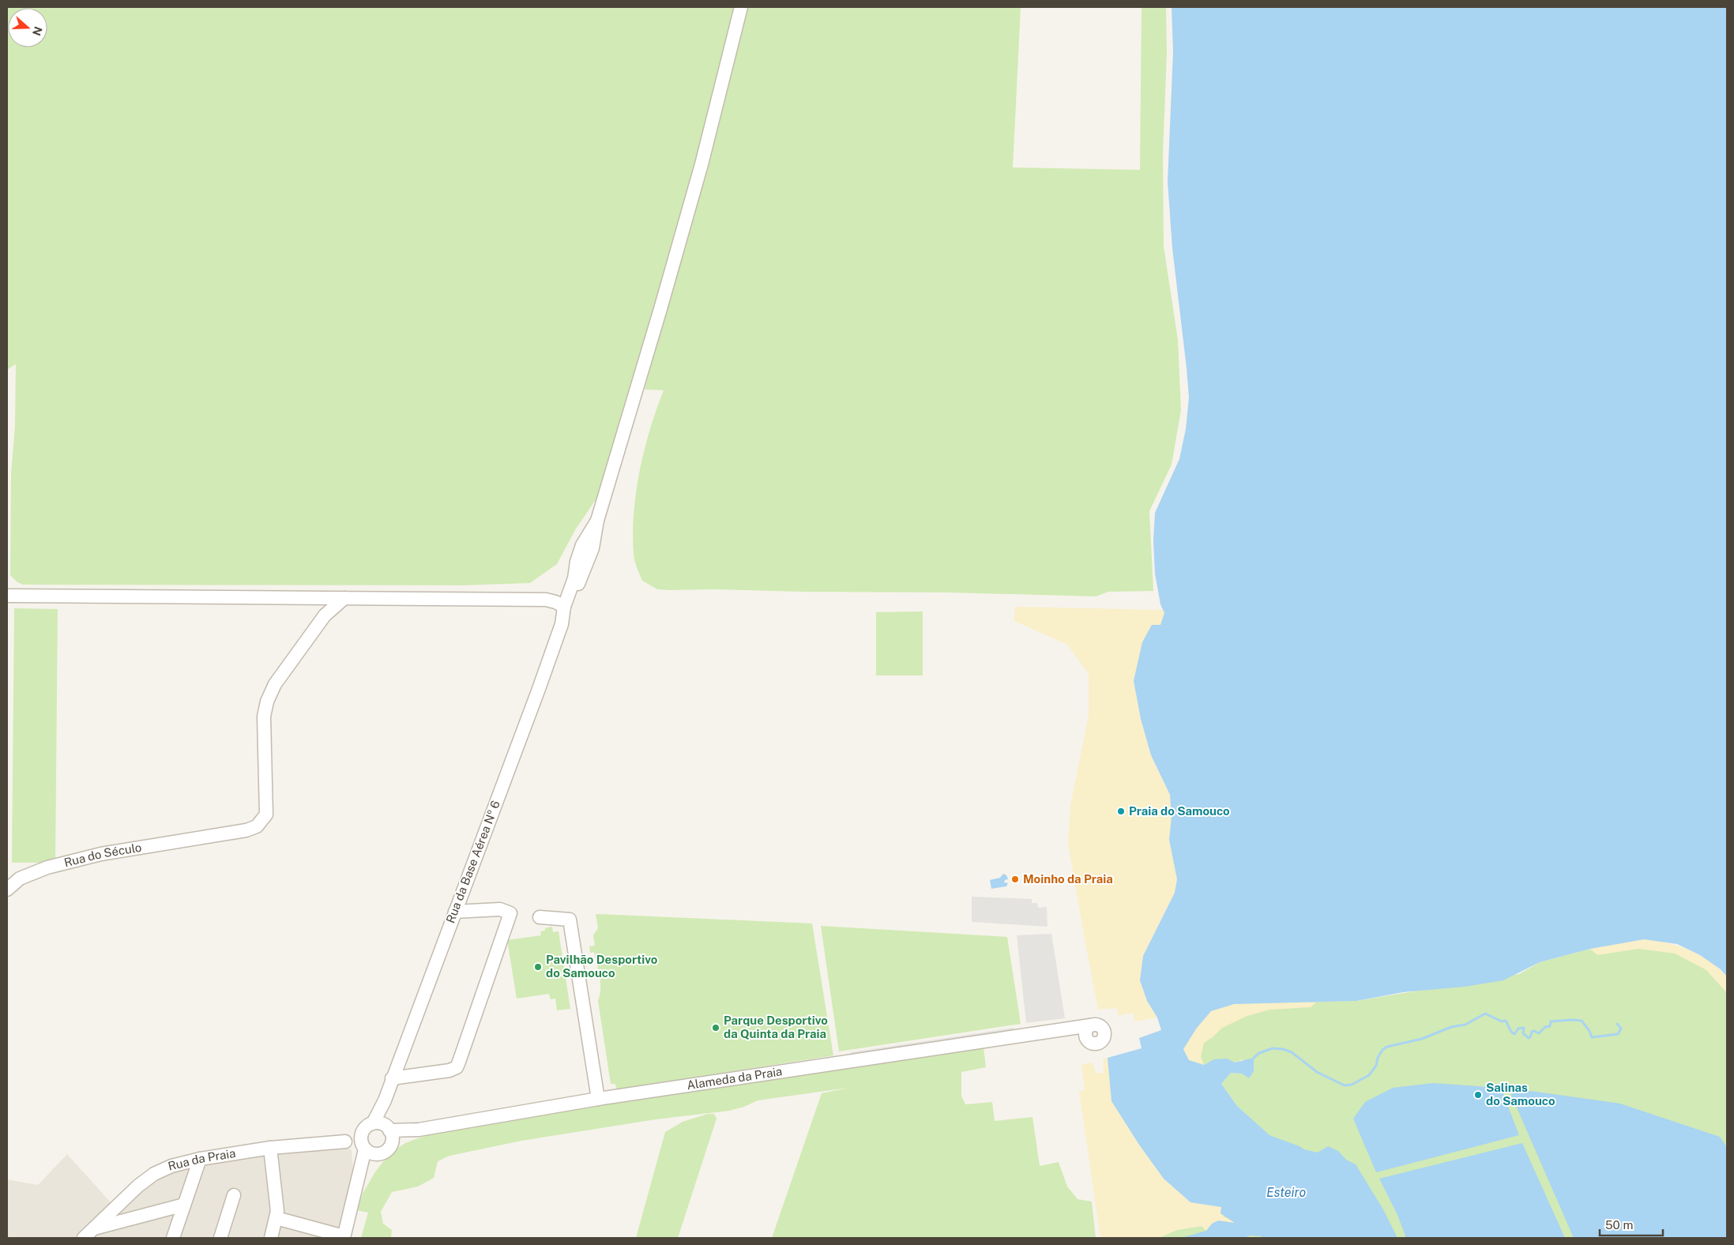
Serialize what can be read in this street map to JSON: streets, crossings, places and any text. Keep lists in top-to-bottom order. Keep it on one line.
{"streets":{"street":["Rua do Século","Rua da Base Aérea Nº 6","Alameda da Praia","Rua da Praia"]},"crossings":[["Rua da Base Aérea Nº 6","Alameda da Praia"]],"water":["Esteiro"],"places":["Praia do Samouco","Moinho da Praia","Pavilhão Desportivo do Samouco","Parque Desportivo da Quinta da Praia","Salinas do Samouco"],"scale_bar":"50 m","north":"right"}
